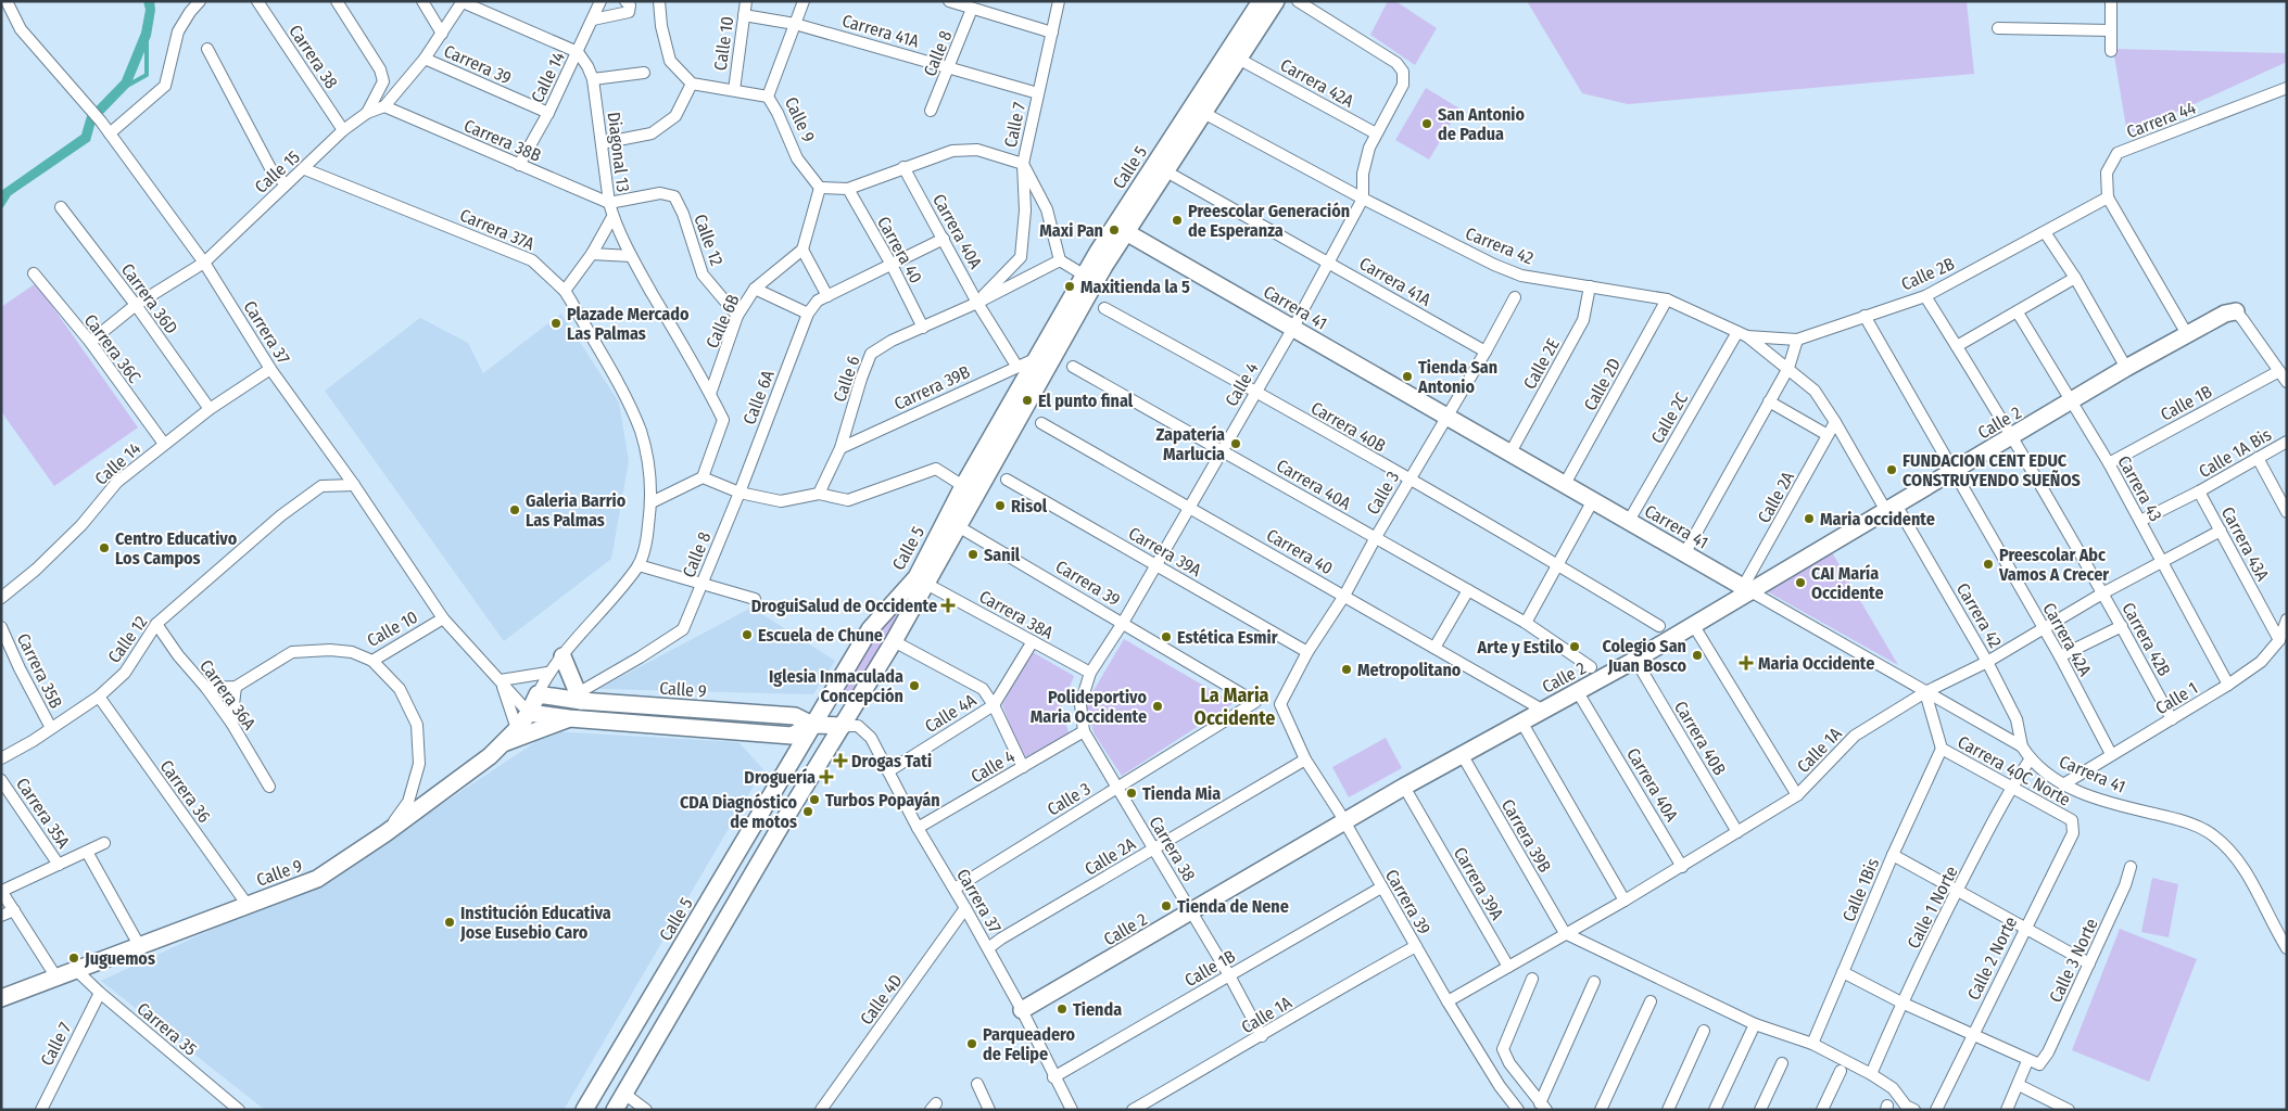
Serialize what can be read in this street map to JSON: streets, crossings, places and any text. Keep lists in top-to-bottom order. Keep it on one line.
{"streets":{"street":["Carrera 41A","Calle 10","Calle 8","Carrera 38","Carrera 39","Calle 14","Carrera 42A","Calle 9","Carrera 44","Calle 7","Carrera 38B","Diagonal 13","Calle 5","Calle 15","Carrera 37A","Carrera 40A","Calle 12","Carrera 42","Carrera 40","Calle 2B","Carrera 36D","Carrera 41","Calle 6B","Carrera 37","Carrera 36C","Calle 2E","Calle 6","Calle 4","Calle 2D","Carrera 39B","Calle 6A","Calle 1B","Calle 2C","Calle 2","Carrera 40B","Calle 1A Bis","Carrera 43","Calle 3","Calle 2A","Carrera 43A","Carrera 39A","Carrera 38A","Carrera 42B","Carrera 35B","Carrera 36A","Calle 1","Calle 4A","Calle 1A","Carrera 40C Norte","Carrera 36","Carrera 35A","Calle 1Bis","Calle 1 Norte","Calle 2 Norte","Calle 3 Norte","Calle 4D","Carrera 35"]},"crossings":[["Carrera 41A","Calle 10"],["Carrera 41A","Calle 8"],["Carrera 41A","Calle 9"],["Carrera 41A","Calle 7"],["Carrera 41A","Calle 4"],["Carrera 41A","Calle 3"],["Calle 10","Carrera 37"],["Calle 10","Carrera 36A"],["Calle 8","Calle 9"],["Calle 8","Calle 6A"],["Carrera 38","Calle 15"],["Carrera 38","Calle 4"],["Carrera 38","Calle 1B"],["Carrera 38","Calle 2"],["Carrera 38","Calle 3"],["Carrera 38","Calle 2A"],["Carrera 38","Calle 1A"],["Carrera 39","Calle 14"],["Carrera 39","Calle 5"],["Carrera 39","Calle 15"],["Carrera 39","Calle 4"],["Carrera 39","Calle 1B"],["Carrera 39","Calle 2"],["Carrera 39","Calle 3"],["Carrera 39","Calle 2A"],["Carrera 39","Calle 1A"],["Calle 14","Carrera 38B"],["Calle 14","Diagonal 13"],["Calle 14","Carrera 36D"],["Calle 14","Carrera 37"],["Calle 14","Carrera 36C"],["Carrera 42A","Calle 2B"],["Carrera 42A","Calle 4"],["Carrera 42A","Calle 2"],["Carrera 42A","Calle 1"],["Carrera 42A","Calle 1A"],["Calle 9","Calle 5"],["Calle 9","Carrera 37A"],["Calle 9","Carrera 37"],["Calle 9","Carrera 36"],["Calle 9","Carrera 35"],["Carrera 44","Calle 2B"],["Carrera 44","Calle 2"],["Calle 7","Calle 6"],["Calle 7","Carrera 35"],["Carrera 38B","Diagonal 13"],["Carrera 38B","Calle 15"],["Carrera 38B","Calle 12"],["Diagonal 13","Calle 12"],["Calle 5","Carrera 41"],["Calle 5","Carrera 37"],["Calle 5","Carrera 39B"],["Calle 5","Carrera 38A"],["Calle 15","Carrera 37A"],["Calle 15","Carrera 36D"],["Calle 15","Carrera 37"],["Calle 15","Carrera 36C"],["Carrera 40A","Calle 6"],["Carrera 40A","Calle 4"],["Carrera 40A","Carrera 39B"],["Carrera 40A","Calle 2"],["Carrera 40A","Calle 3"],["Carrera 40A","Calle 1A"],["Calle 12","Calle 6B"],["Calle 12","Carrera 37"],["Calle 12","Carrera 35B"],["Calle 12","Carrera 36A"],["Calle 12","Carrera 36"],["Carrera 42","Calle 2B"],["Carrera 42","Carrera 41"],["Carrera 42","Calle 2E"],["Carrera 42","Calle 4"],["Carrera 42","Calle 2D"],["Carrera 42","Calle 2C"],["Carrera 42","Calle 2"],["Carrera 42","Calle 2A"],["Carrera 42","Calle 1A"],["Carrera 40","Calle 6"],["Carrera 40","Calle 4"],["Carrera 40","Calle 2"],["Carrera 40","Calle 3"],["Calle 2B","Calle 2C"],["Calle 2B","Carrera 42B"],["Carrera 41","Calle 2E"],["Carrera 41","Calle 4"],["Carrera 41","Calle 2D"],["Carrera 41","Calle 2C"],["Carrera 41","Calle 2"],["Carrera 41","Calle 3"],["Carrera 41","Calle 2A"],["Carrera 41","Calle 1"],["Carrera 41","Calle 1A"],["Carrera 41","Calle 1 Norte"],["Carrera 37","Calle 4"],["Carrera 37","Calle 1B"],["Carrera 37","Calle 2"],["Carrera 37","Calle 3"],["Carrera 37","Calle 2A"],["Carrera 37","Calle 4A"],["Carrera 37","Calle 4D"],["Calle 6","Carrera 39B"],["Calle 4","Carrera 40B"],["Calle 4","Carrera 39A"],["Calle 4","Carrera 38A"],["Carrera 39B","Calle 2"],["Carrera 39B","Calle 1A"],["Calle 1B","Carrera 43"],["Calle 2","Carrera 40B"],["Calle 2","Carrera 43"],["Calle 2","Calle 2A"],["Calle 2","Carrera 39A"],["Calle 2","Carrera 42B"],["Carrera 40B","Calle 3"],["Carrera 40B","Calle 1A"],["Calle 1A Bis","Carrera 43A"],["Carrera 43","Calle 1"],["Carrera 43","Calle 1A"],["Calle 3","Carrera 39A"],["Carrera 43A","Calle 1"],["Carrera 43A","Calle 1A"],["Carrera 39A","Calle 1A"],["Carrera 38A","Calle 4A"],["Carrera 42B","Calle 1"],["Carrera 42B","Calle 1A"],["Carrera 40C Norte","Calle 1Bis"],["Carrera 40C Norte","Calle 1 Norte"],["Carrera 40C Norte","Calle 2 Norte"]],"districts":["La Maria Occidente"],"places":{"other":["San Antonio de Padua","Preescolar Generación de Esperanza","Maxi Pan","Maxitienda la 5","Plazade Mercado Las Palmas","Tienda San Antonio","El punto final","Zapatería Marlucia","FUNDACION CENT EDUC CONSTRUYENDO SUEÑOS","Risol","Galeria Barrio Las Palmas","Maria occidente","Centro Educativo Los Campos","Sanil","Preescolar Abc Vamos A Crecer","CAI María Occidente","Escuela de Chune","Estética Esmir","Arte y Estilo","Colegio San Juan Bosco","Metropolitano","Iglesia Inmaculada Concepción","Polideportivo Maria Occidente","Tienda Mia","Turbos Popayán","CDA Diagnóstico de motos","Tienda de Nene","Institución Educativa Jose Eusebio Caro","Juguemos","Tienda","Parqueadero de Felipe"],"health":["DroguiSalud de Occidente","Maria Occidente","Drogas Tati","Droguería"]}}
